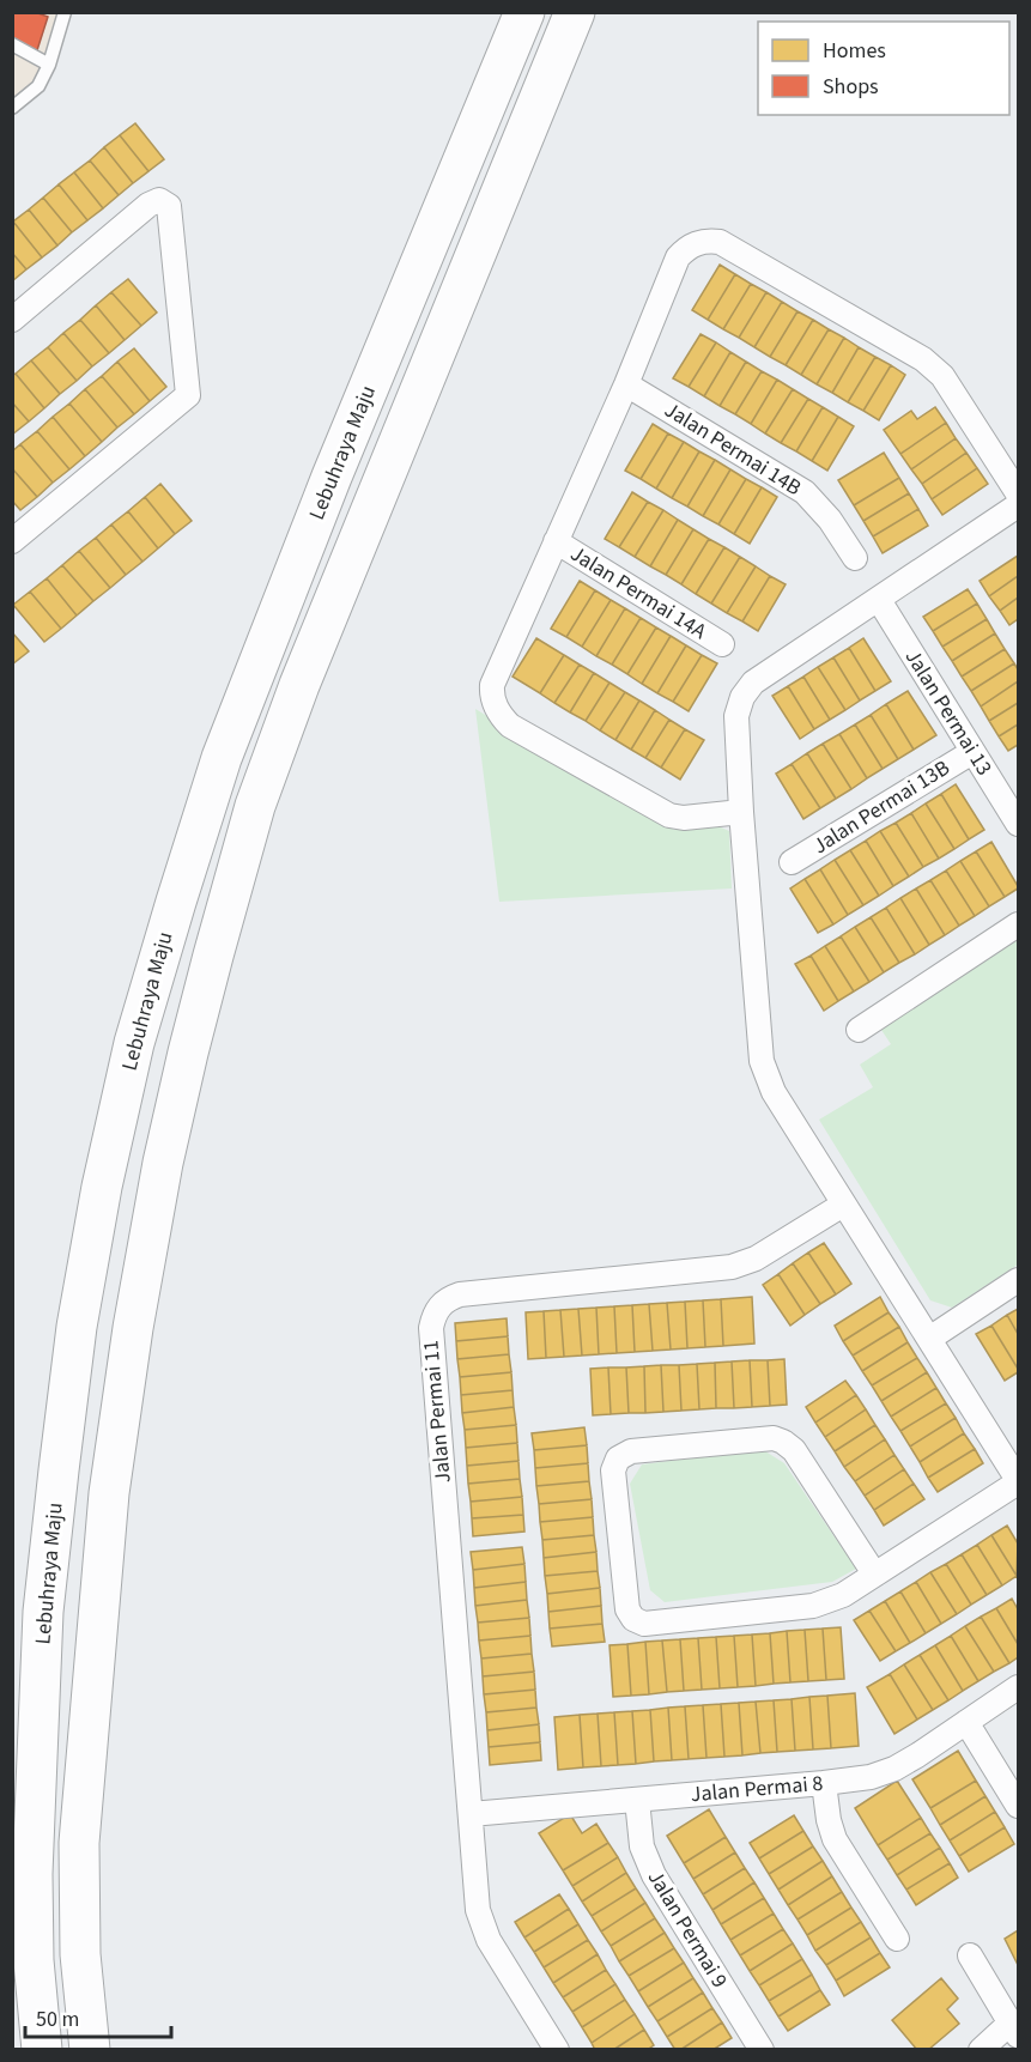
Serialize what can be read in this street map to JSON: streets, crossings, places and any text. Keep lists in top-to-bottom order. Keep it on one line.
{"streets":{"highway":["Lebuhraya Maju"],"street":["Jalan Permai 14B","Jalan Permai 14A","Jalan Permai 13","Jalan Permai 13B","Jalan Permai 11","Jalan Permai 8","Jalan Permai 9"]},"crossings":[["Jalan Permai 13","Jalan Permai 13B"],["Jalan Permai 11","Jalan Permai 8"],["Jalan Permai 8","Jalan Permai 9"]],"legend":["Homes","Shops"],"scale_bar":"50 m"}
